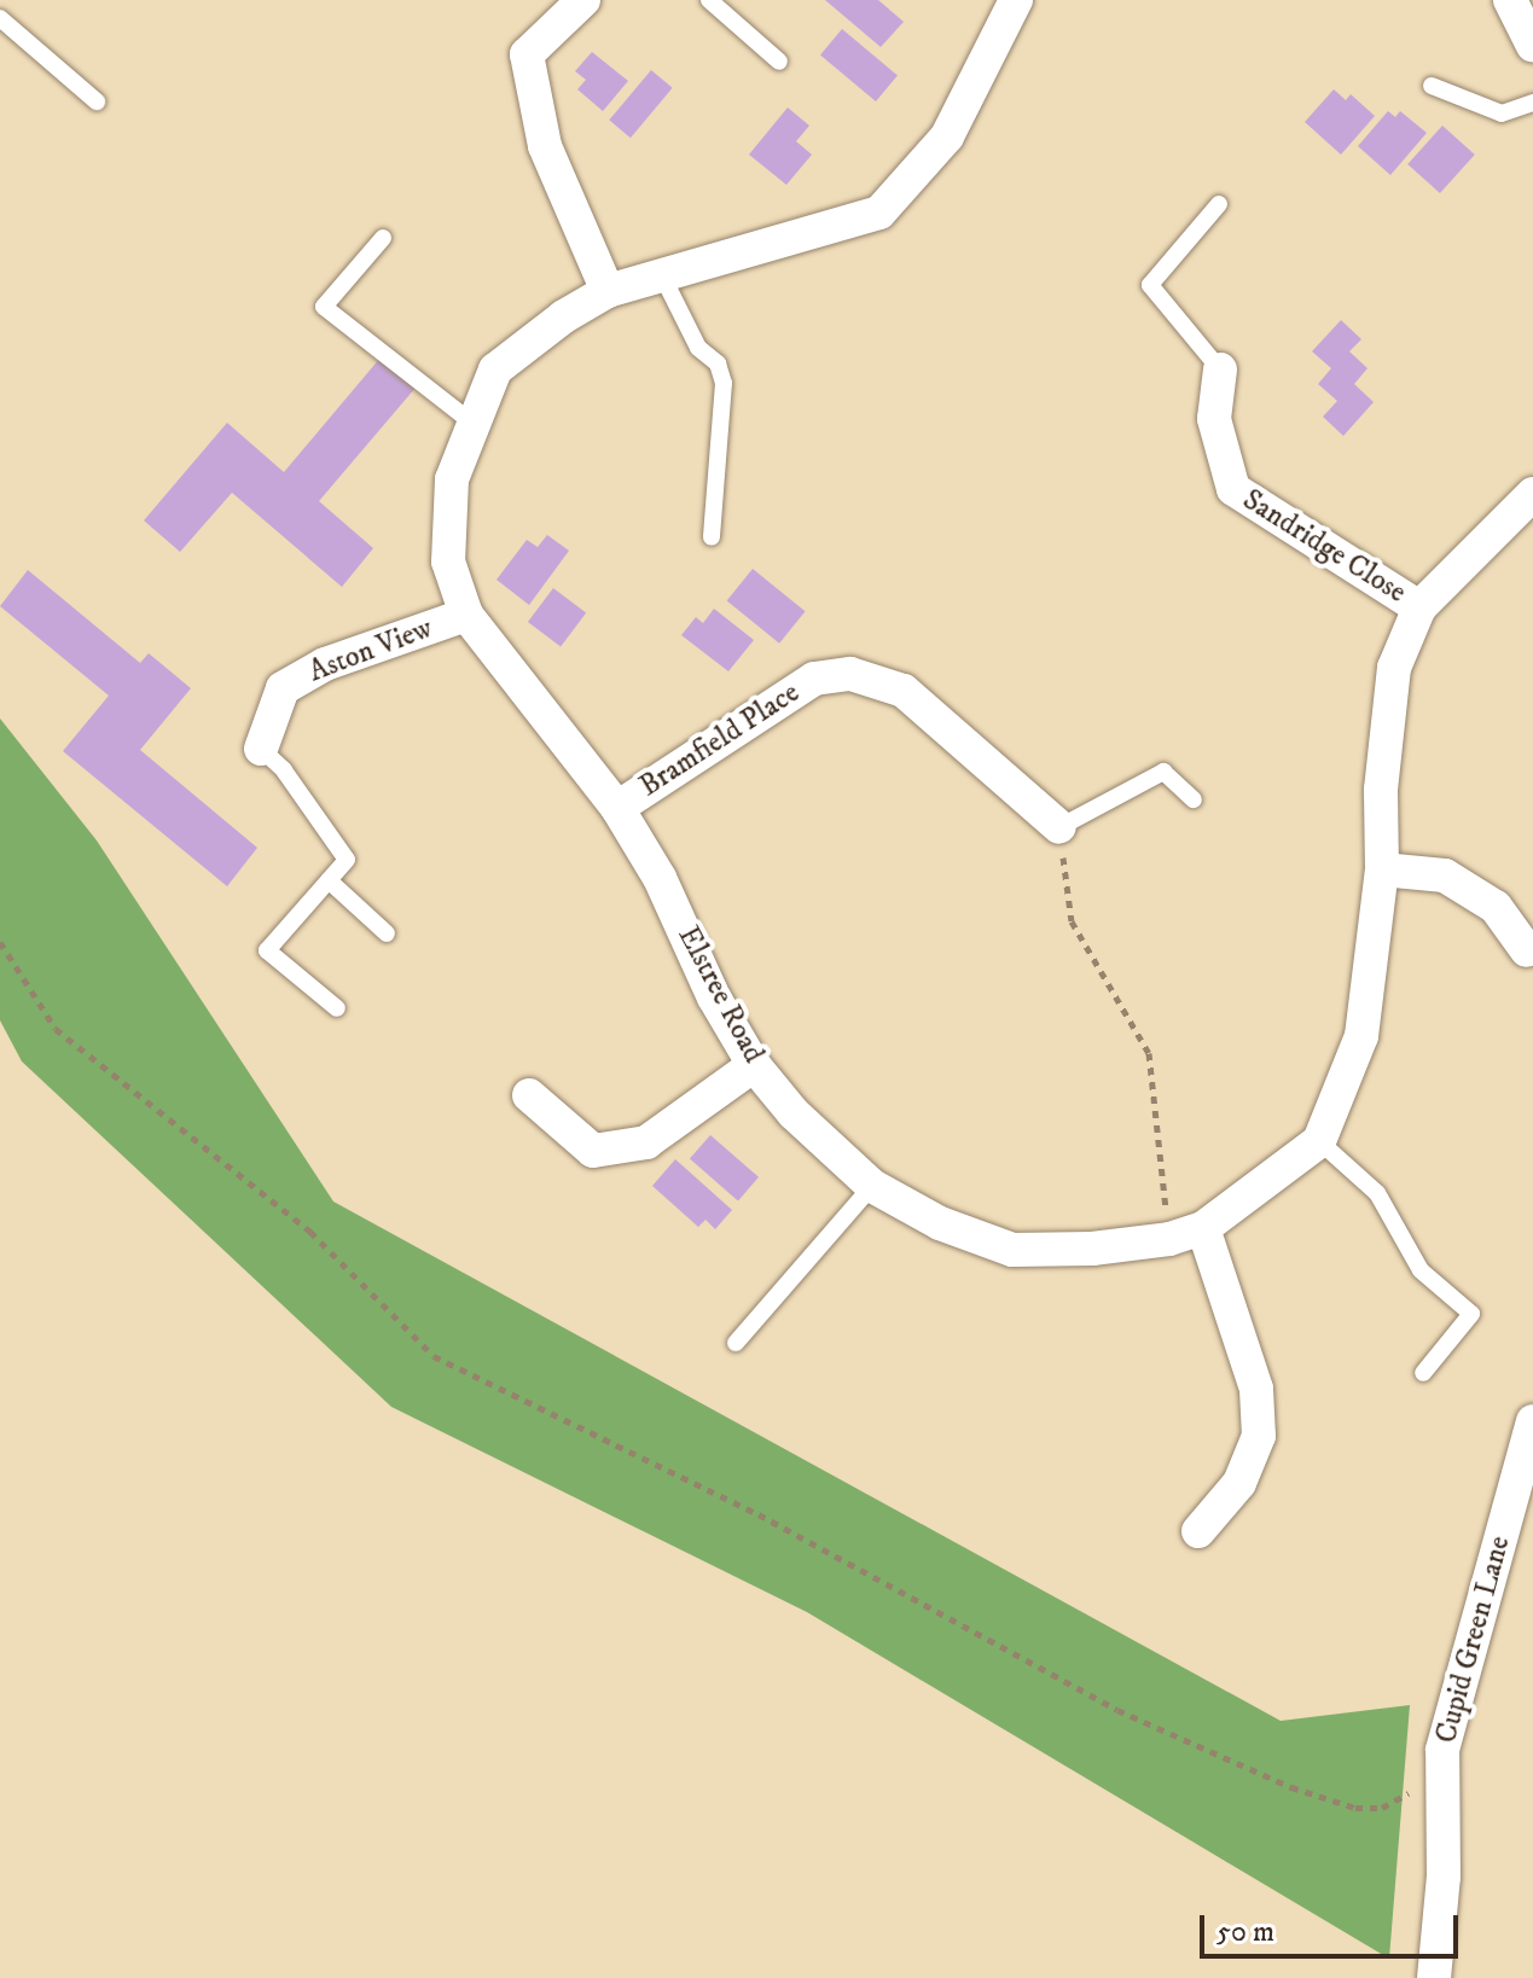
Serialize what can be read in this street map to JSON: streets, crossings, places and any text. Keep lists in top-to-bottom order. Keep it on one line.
{"streets":{"street":["Sandridge Close","Aston View","Bramfield Place","Elstree Road","Cupid Green Lane"]},"crossings":[["Aston View","Elstree Road"],["Bramfield Place","Elstree Road"]],"scale_bar":"50 m"}
